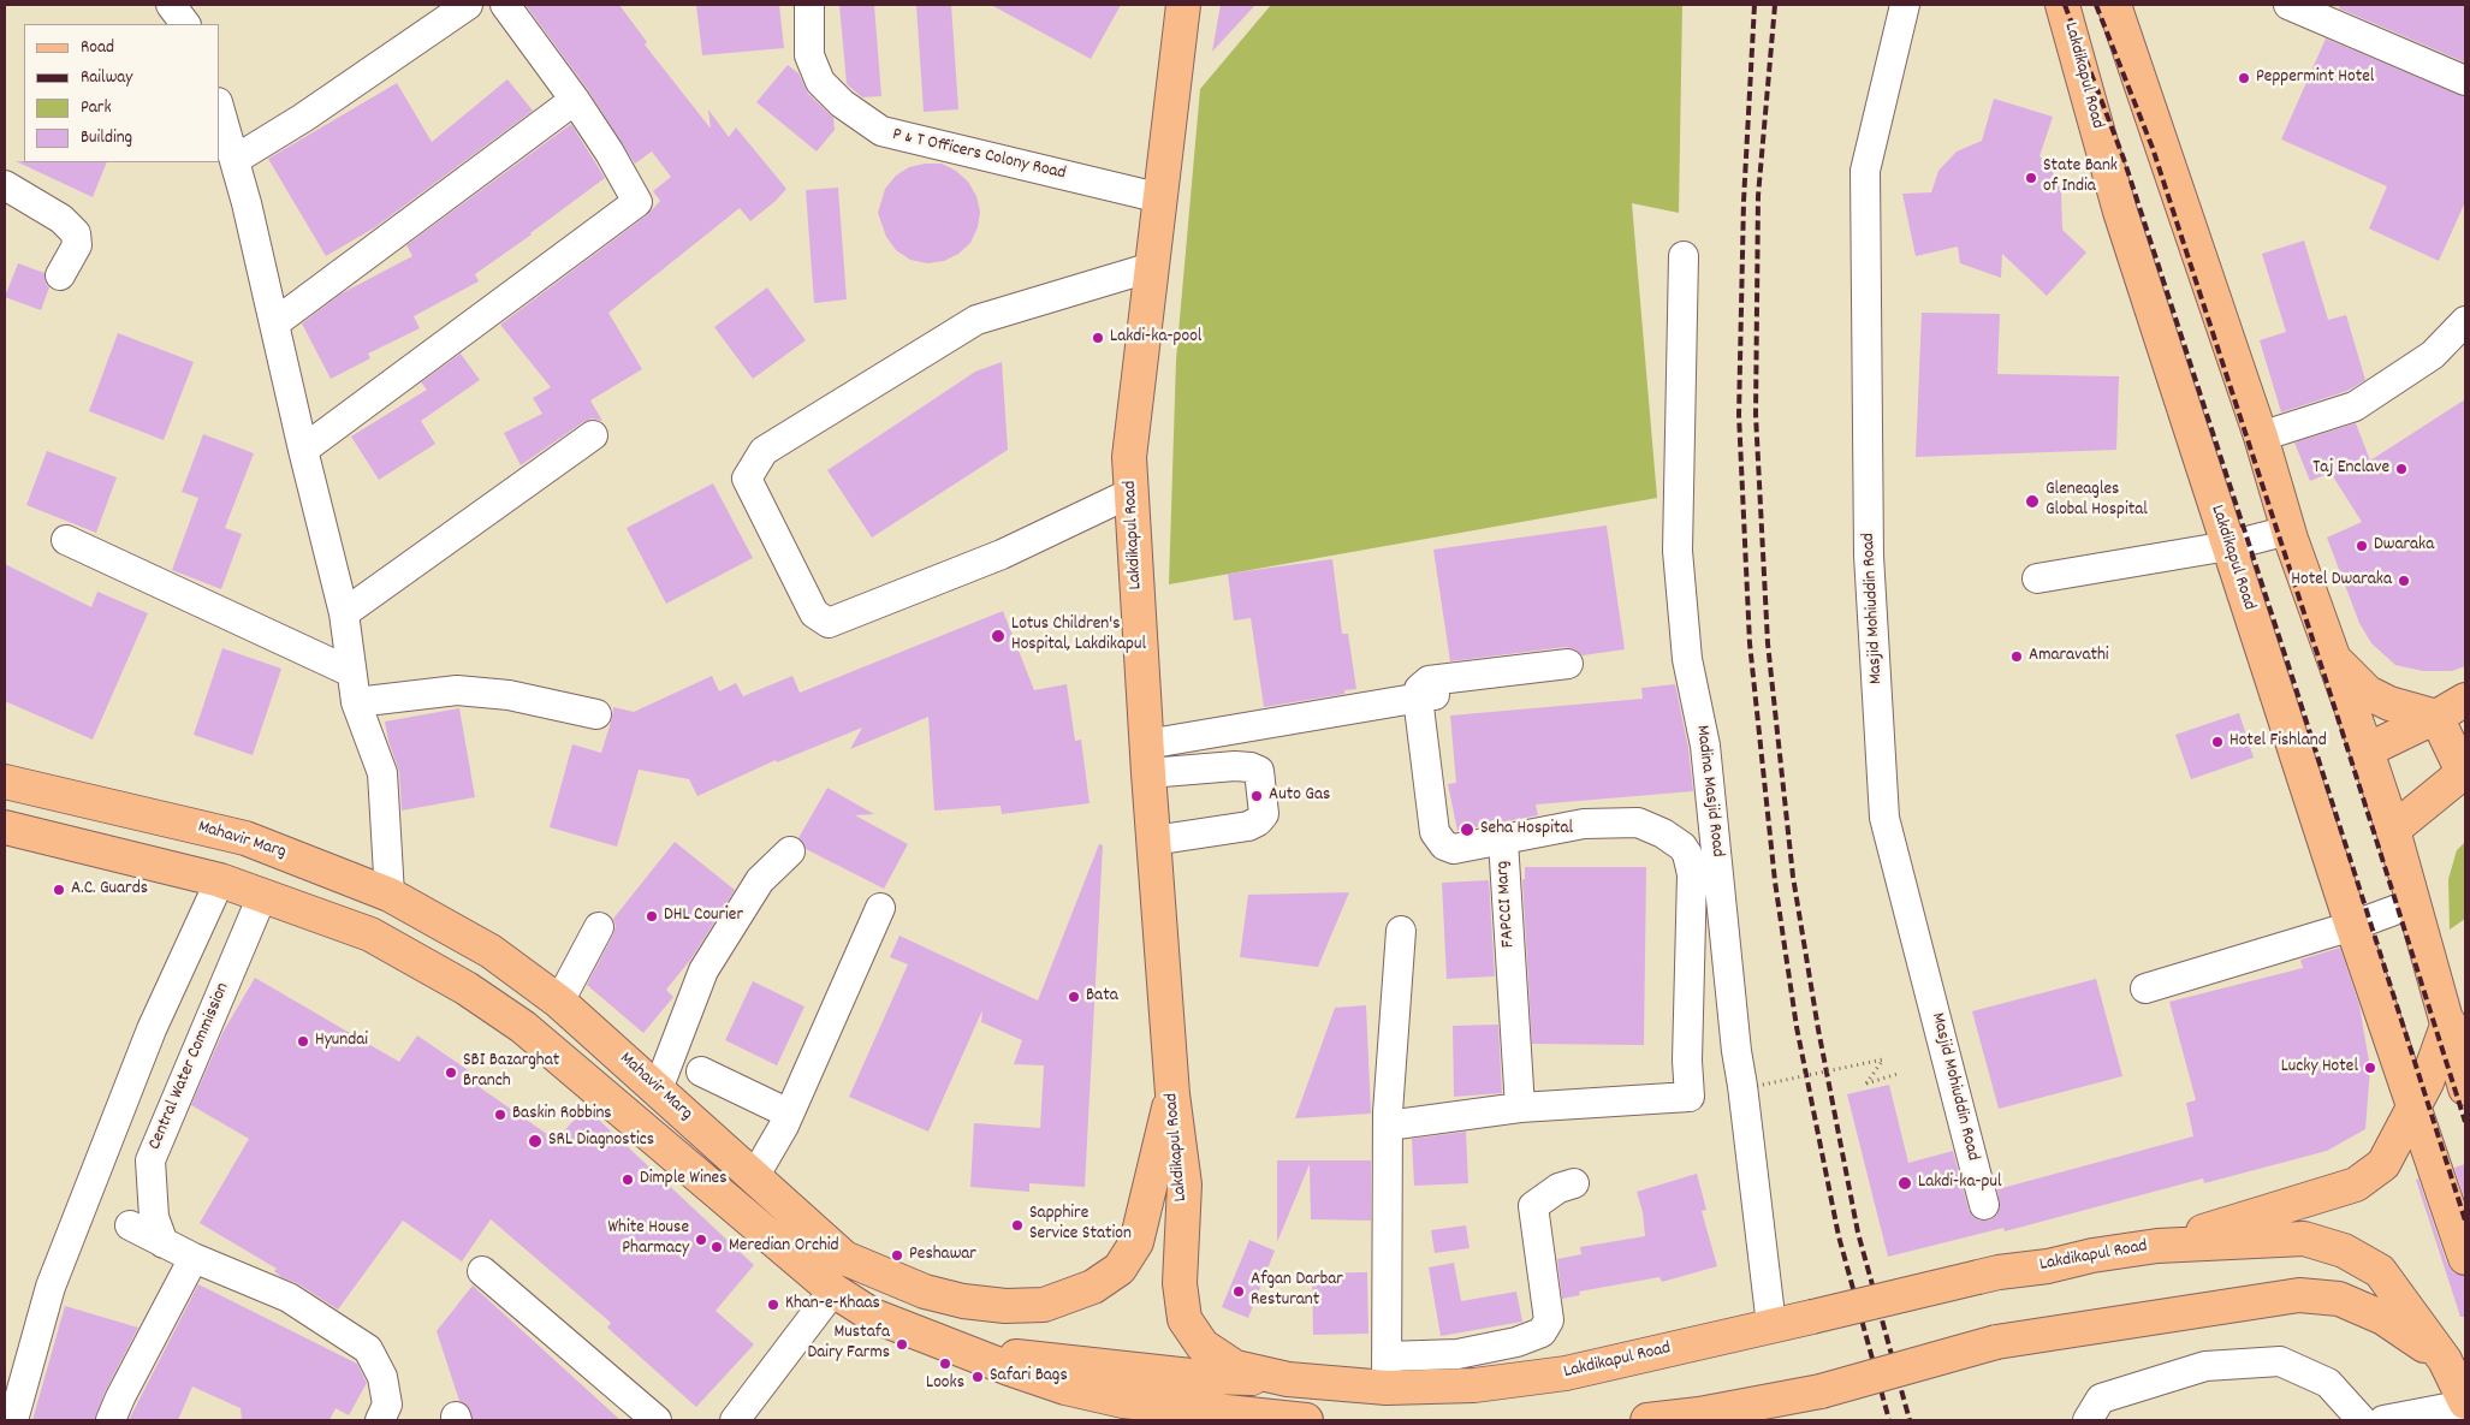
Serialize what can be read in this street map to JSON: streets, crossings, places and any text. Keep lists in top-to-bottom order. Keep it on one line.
{"streets":{"main road":["Lakdikapul Road","Mahavir Marg"],"street":["P & T Officers Colony Road","Masjid Mohiuddin Road","Madina Masjid Road","FAPCCI Marg","Central Water Commission"]},"crossings":[["Lakdikapul Road","P & T Officers Colony Road"],["Lakdikapul Road","Madina Masjid Road"],["Lakdikapul Road","Mahavir Marg"]],"places":["Peppermint Hotel","State Bank of India","Lakdi-ka-pool","Taj Enclave","Gleneagles Global Hospital","Dwaraka","Hotel Dwaraka","Lotus Children's Hospital, Lakdikapul","Amaravathi","Hotel Fishland","Auto Gas","Seha Hospital","A.C. Guards","DHL Courier","Bata","Hyundai","Lucky Hotel","SBI Bazarghat Branch","Baskin Robbins","SRL Diagnostics","Dimple Wines","Lakdi-ka-pul","Sapphire Service Station","White House Pharmacy","Meredian Orchid","Peshawar","Afgan Darbar Resturant","Khan-e-Khaas","Mustafa Dairy Farms","Looks","Safari Bags"],"legend":["Road","Railway","Park","Building"]}
